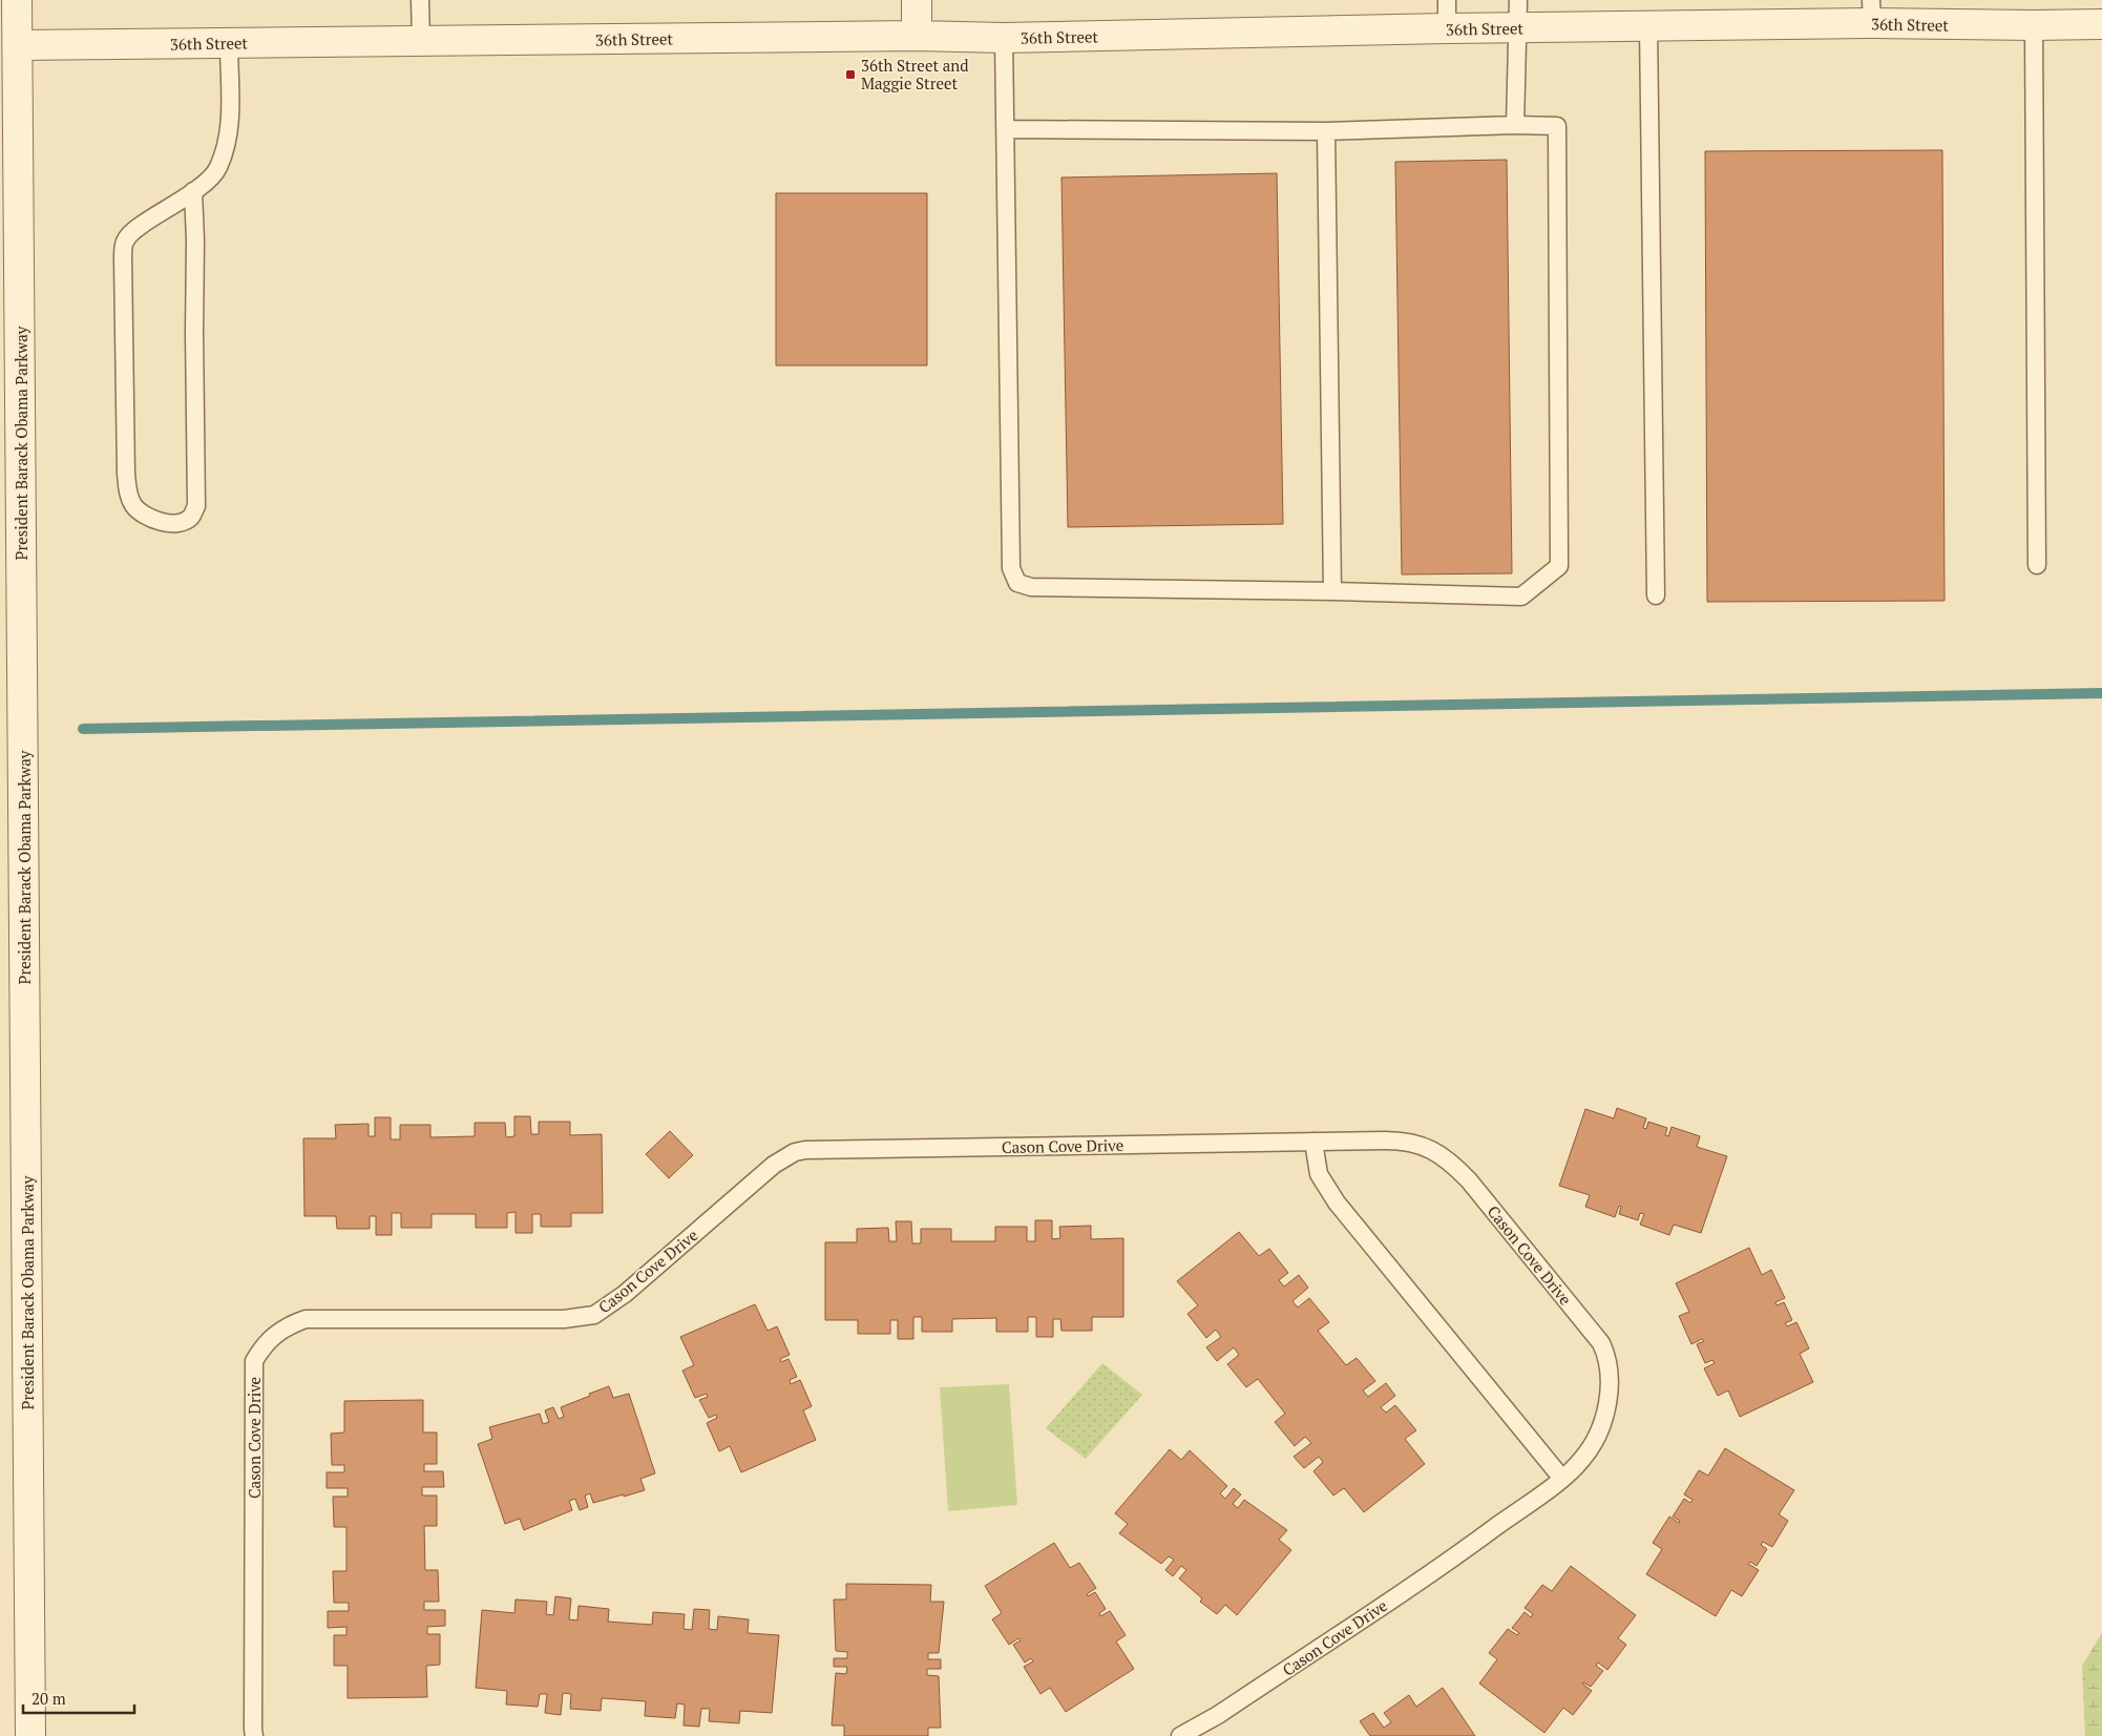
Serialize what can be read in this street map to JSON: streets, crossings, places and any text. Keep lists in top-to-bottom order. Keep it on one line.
{"streets":{"street":["36th Street","President Barack Obama Parkway"],"lane":["Cason Cove Drive"]},"crossings":[["36th Street","President Barack Obama Parkway"]],"places":{"transit":["36th Street and Maggie Street"]},"scale_bar":"20 m"}
